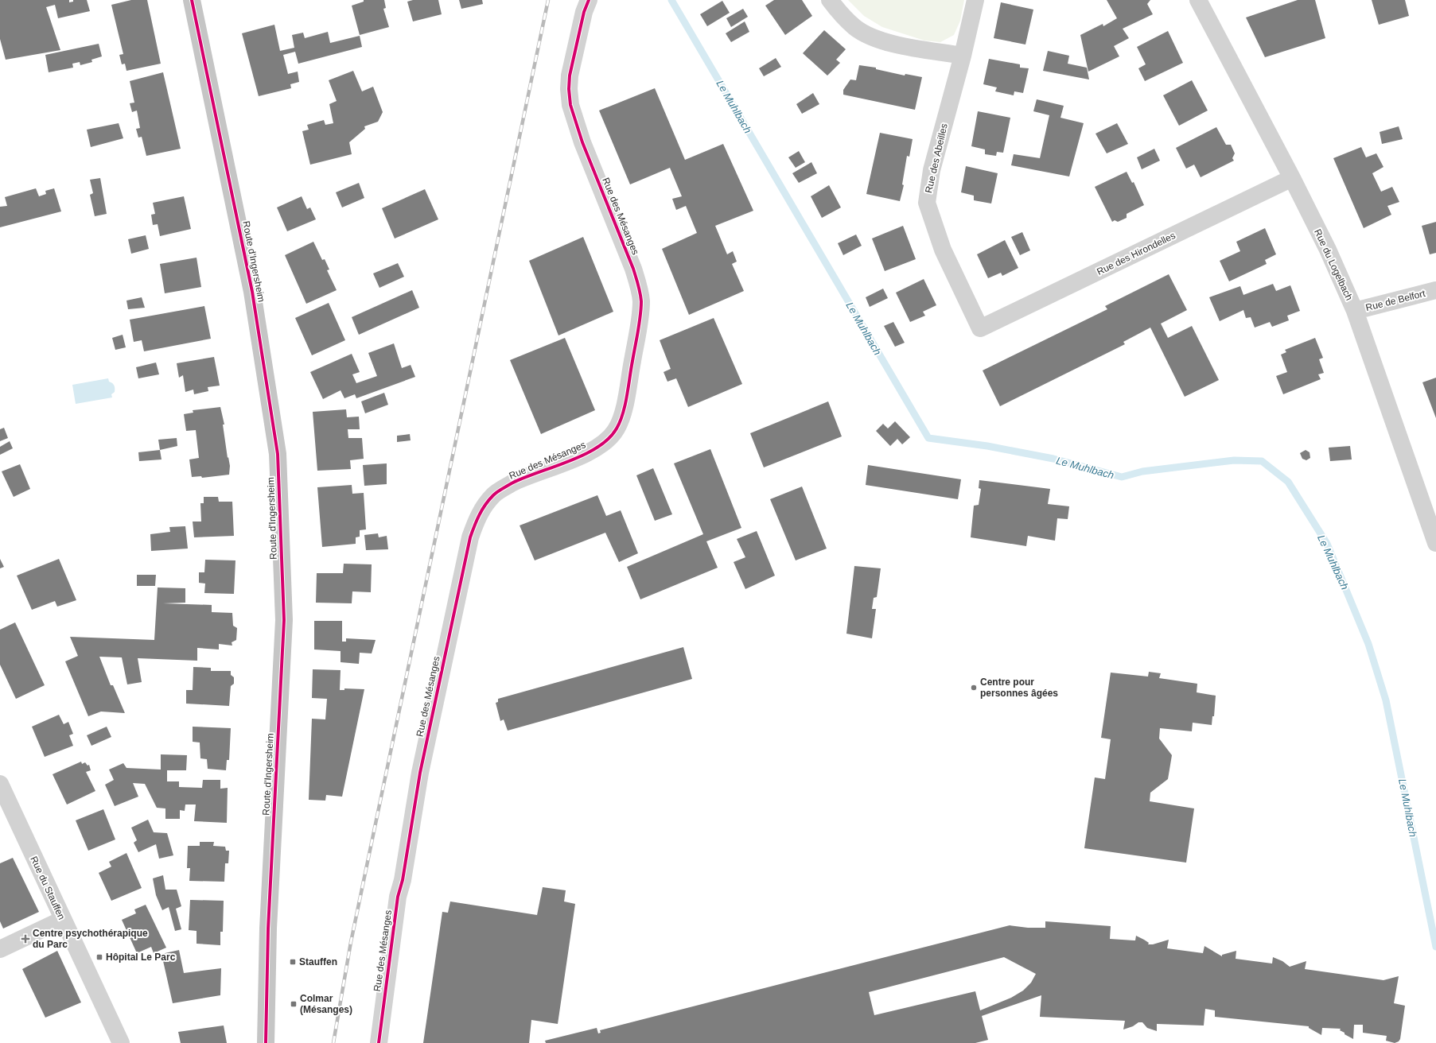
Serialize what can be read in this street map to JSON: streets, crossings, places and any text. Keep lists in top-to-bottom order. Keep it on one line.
{"streets":{"main road":["Route d'Ingersheim"],"street":["Rue des Abeilles","Rue des Mésanges","Rue des Hirondelles","Rue du Logelbach","Rue de Belfort","Rue du Stauffen"]},"crossings":[["Rue des Abeilles","Rue des Hirondelles"],["Rue des Hirondelles","Rue du Logelbach"],["Rue du Logelbach","Rue de Belfort"]],"water":["Le Muhlbach"],"places":{"other":["Centre pour personnes âgées"],"health":["Centre psychothérapique du Parc"],"transit":["Hôpital Le Parc","Stauffen","Colmar (Mésanges)"]}}
